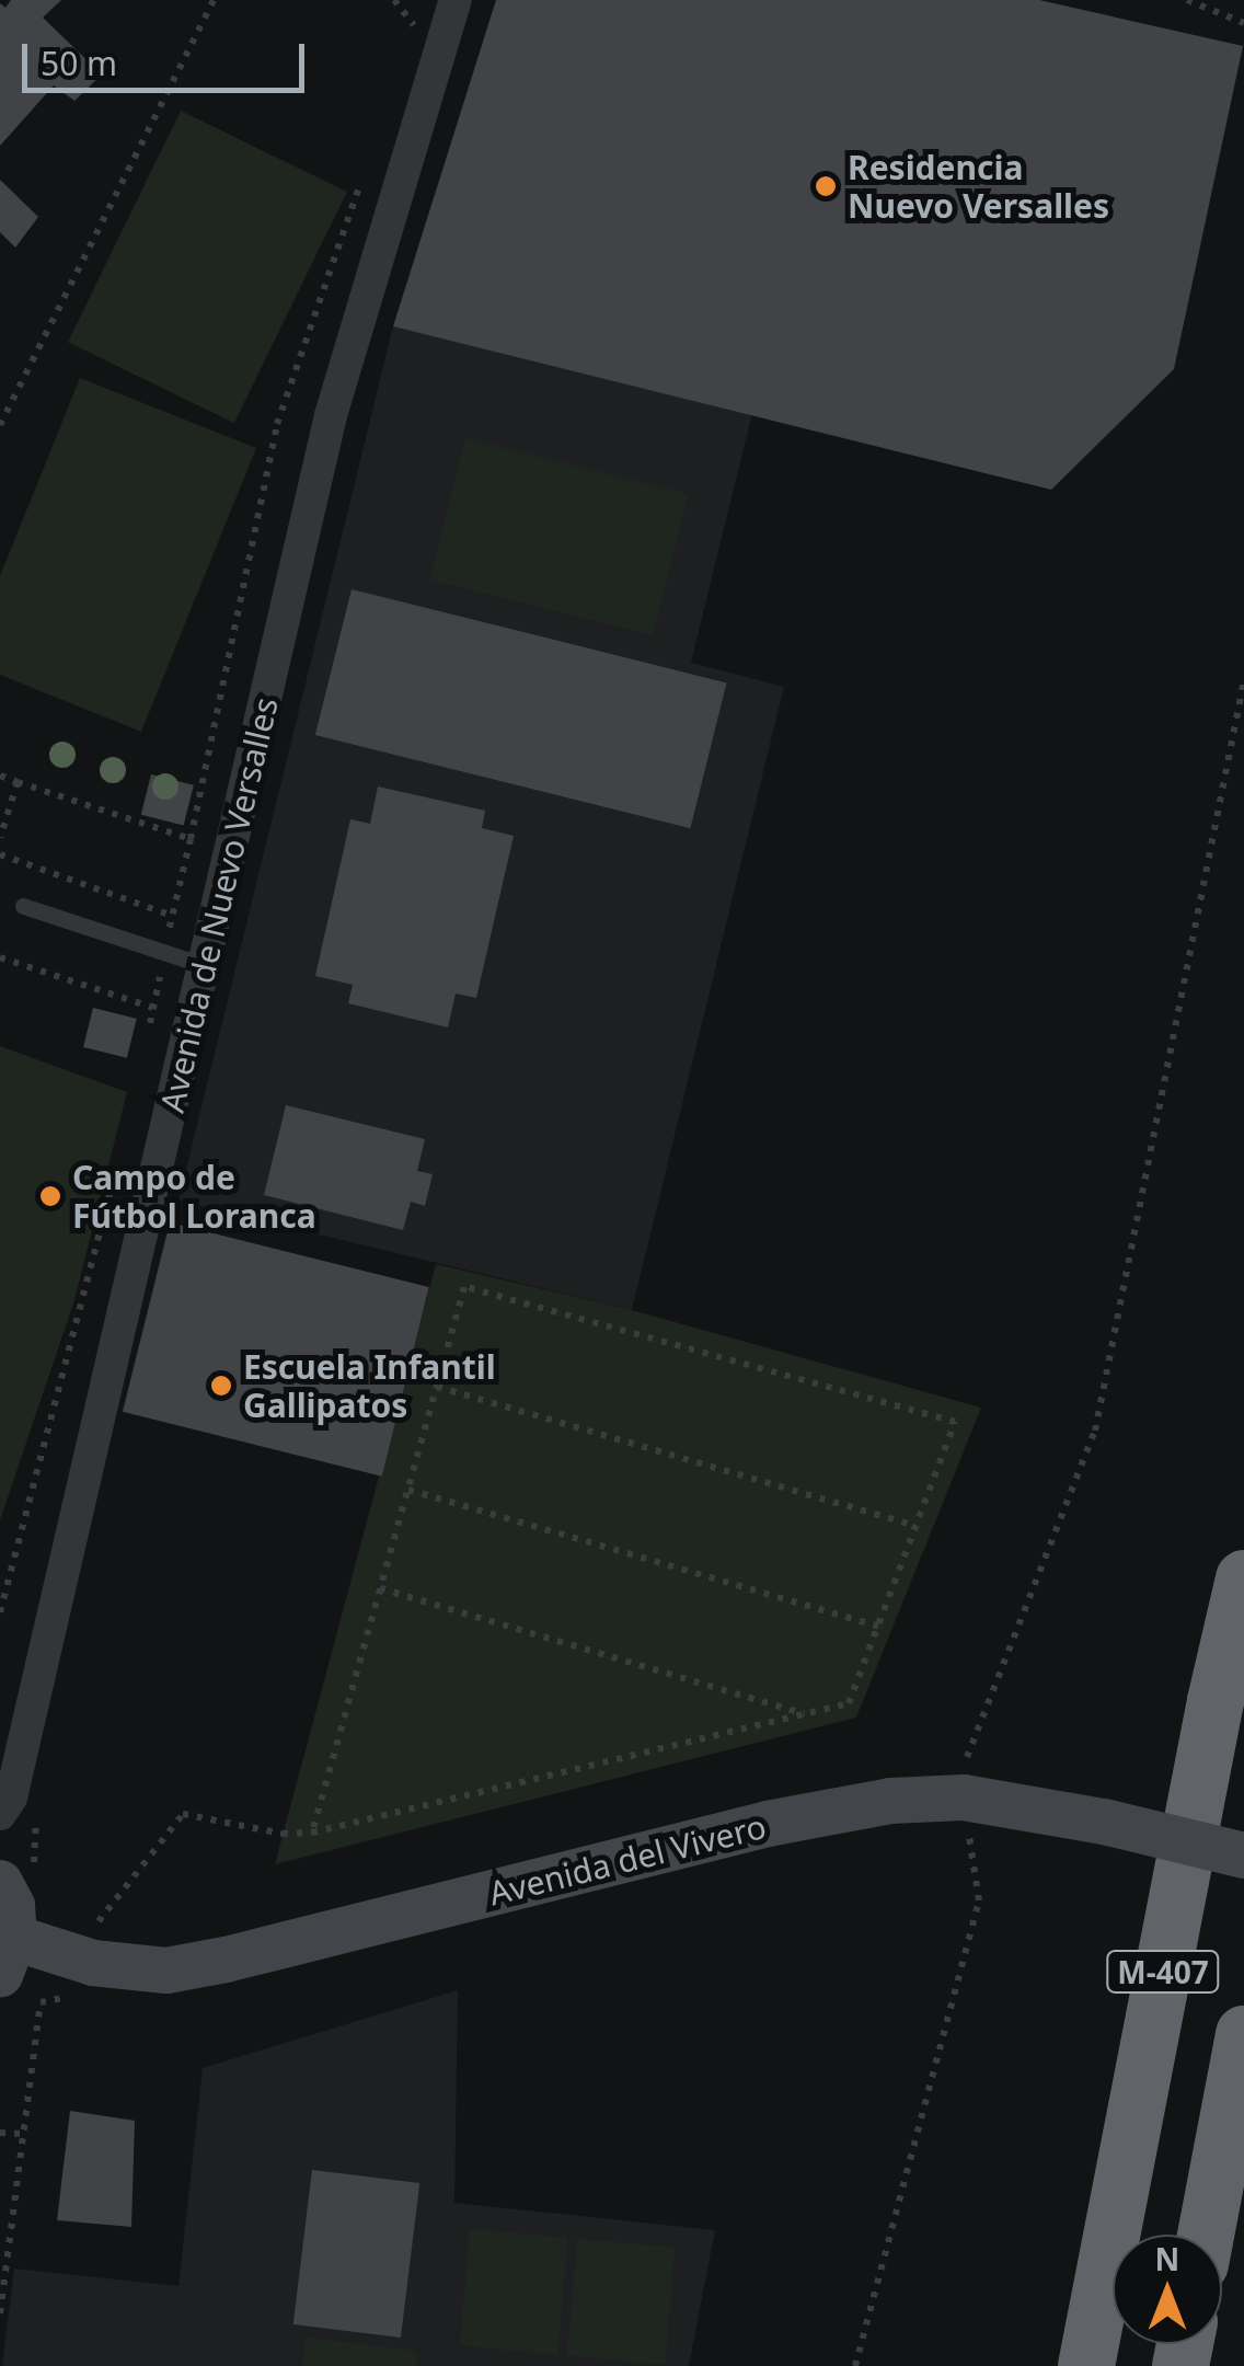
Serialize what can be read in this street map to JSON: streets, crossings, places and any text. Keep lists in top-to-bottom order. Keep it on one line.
{"streets":{"highway":["M-407"],"main road":["Avenida del Vivero"],"street":["Avenida de Nuevo Versalles"]},"places":["Residencia Nuevo Versalles","Campo de Fútbol Loranca","Escuela Infantil Gallipatos"],"scale_bar":"50 m","north":"top"}
